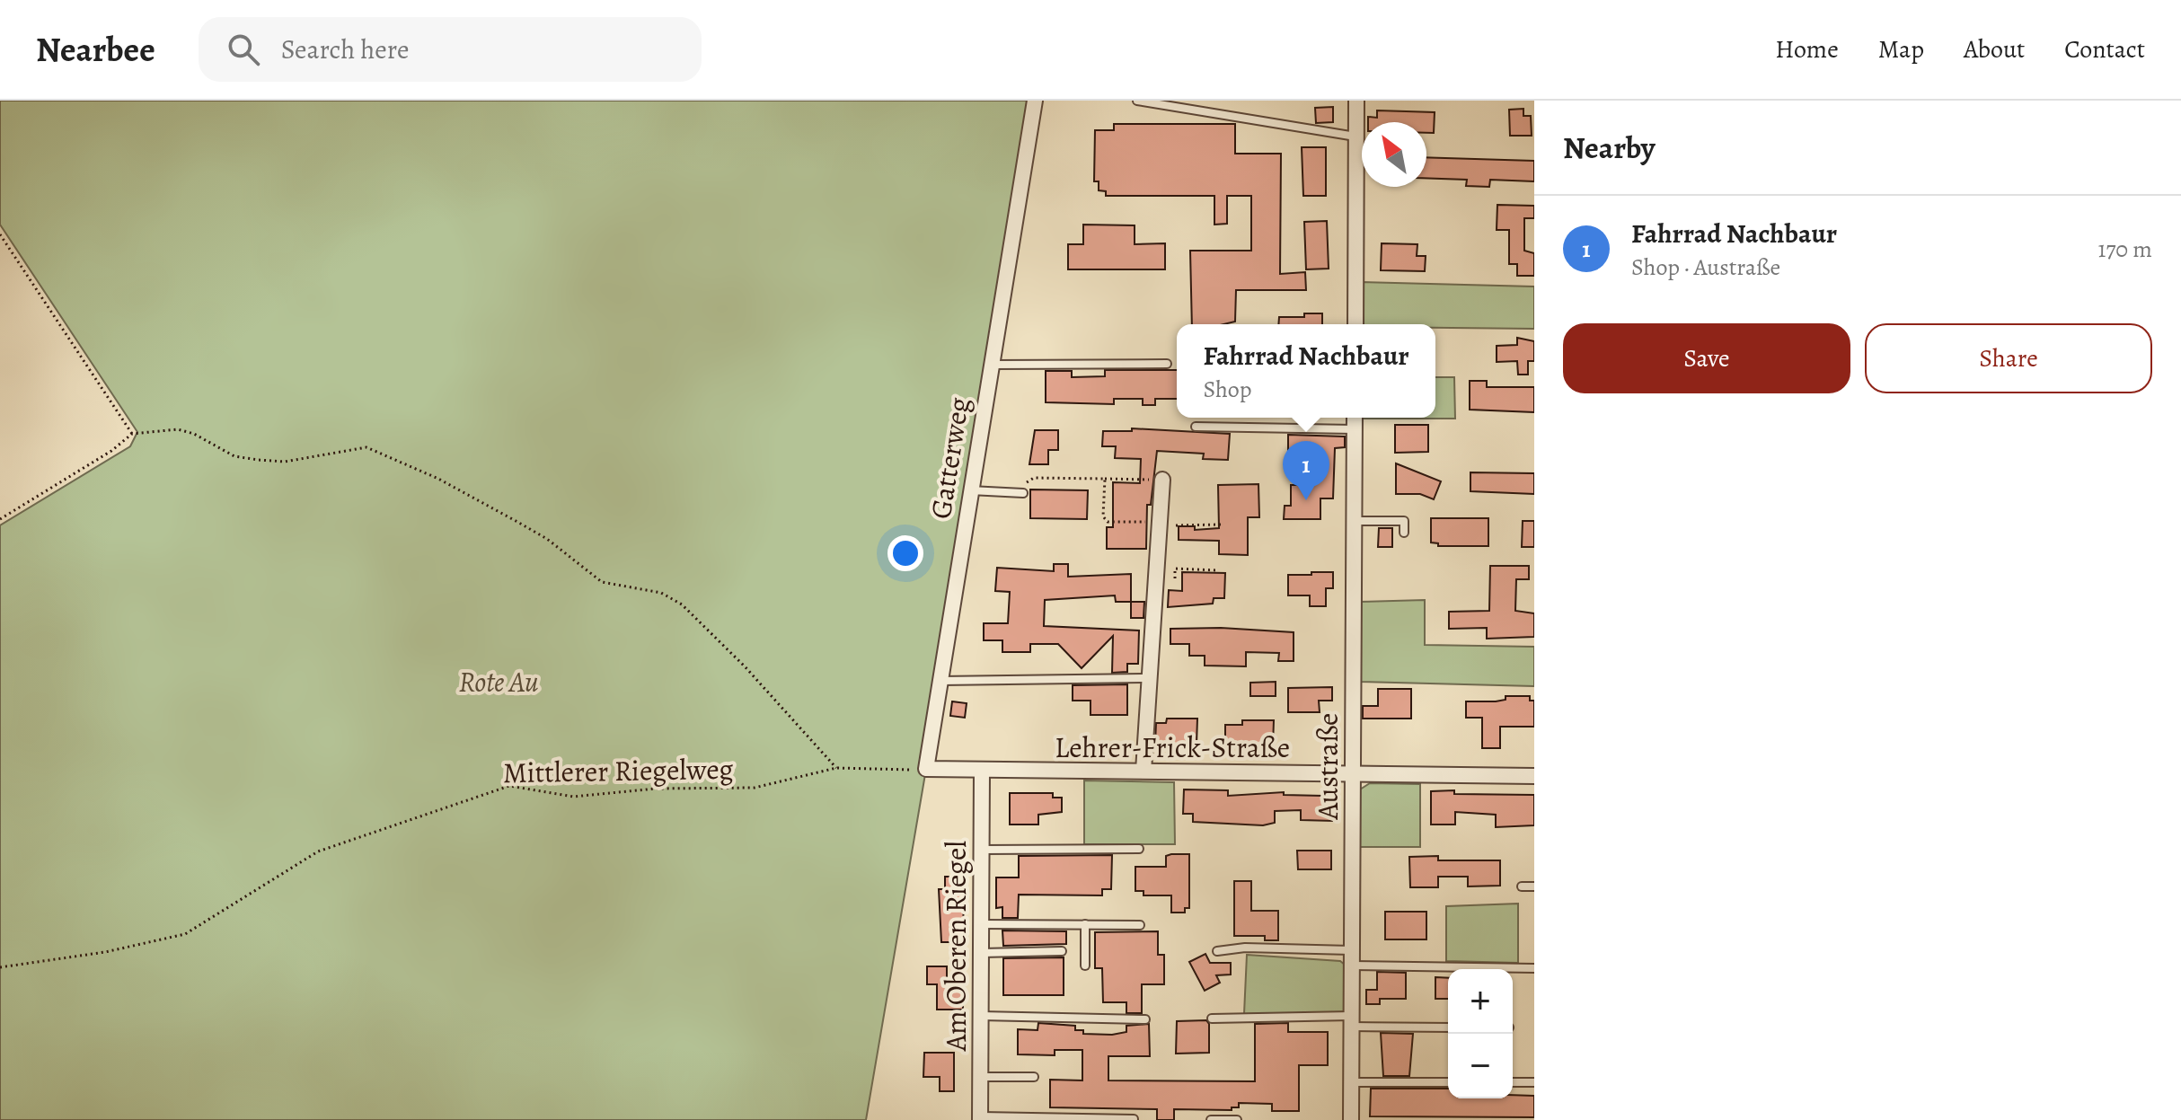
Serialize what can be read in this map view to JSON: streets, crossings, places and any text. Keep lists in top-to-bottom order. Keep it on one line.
{"streets":{"street":["Gatterweg","Lehrer-Frick-Straße","Austraße","Am Oberen Riegel"],"path":["Mittlerer Riegelweg"]},"crossings":[["Gatterweg","Mittlerer Riegelweg"],["Lehrer-Frick-Straße","Austraße"],["Lehrer-Frick-Straße","Am Oberen Riegel"]],"parks":["Rote Au"],"north":"top left","page":{"header":"Nearbee","search":"Search here","nav":["Home","Map","About","Contact"],"heading":"Nearby","list":[{"mark":"1","name":"Fahrrad Nachbaur","note":"Shop · Austraße","value":"170 m"}],"buttons":["Save","Share"],"popup":["Fahrrad Nachbaur","Shop"],"pins":"1","map_buttons":["+","−"]}}
